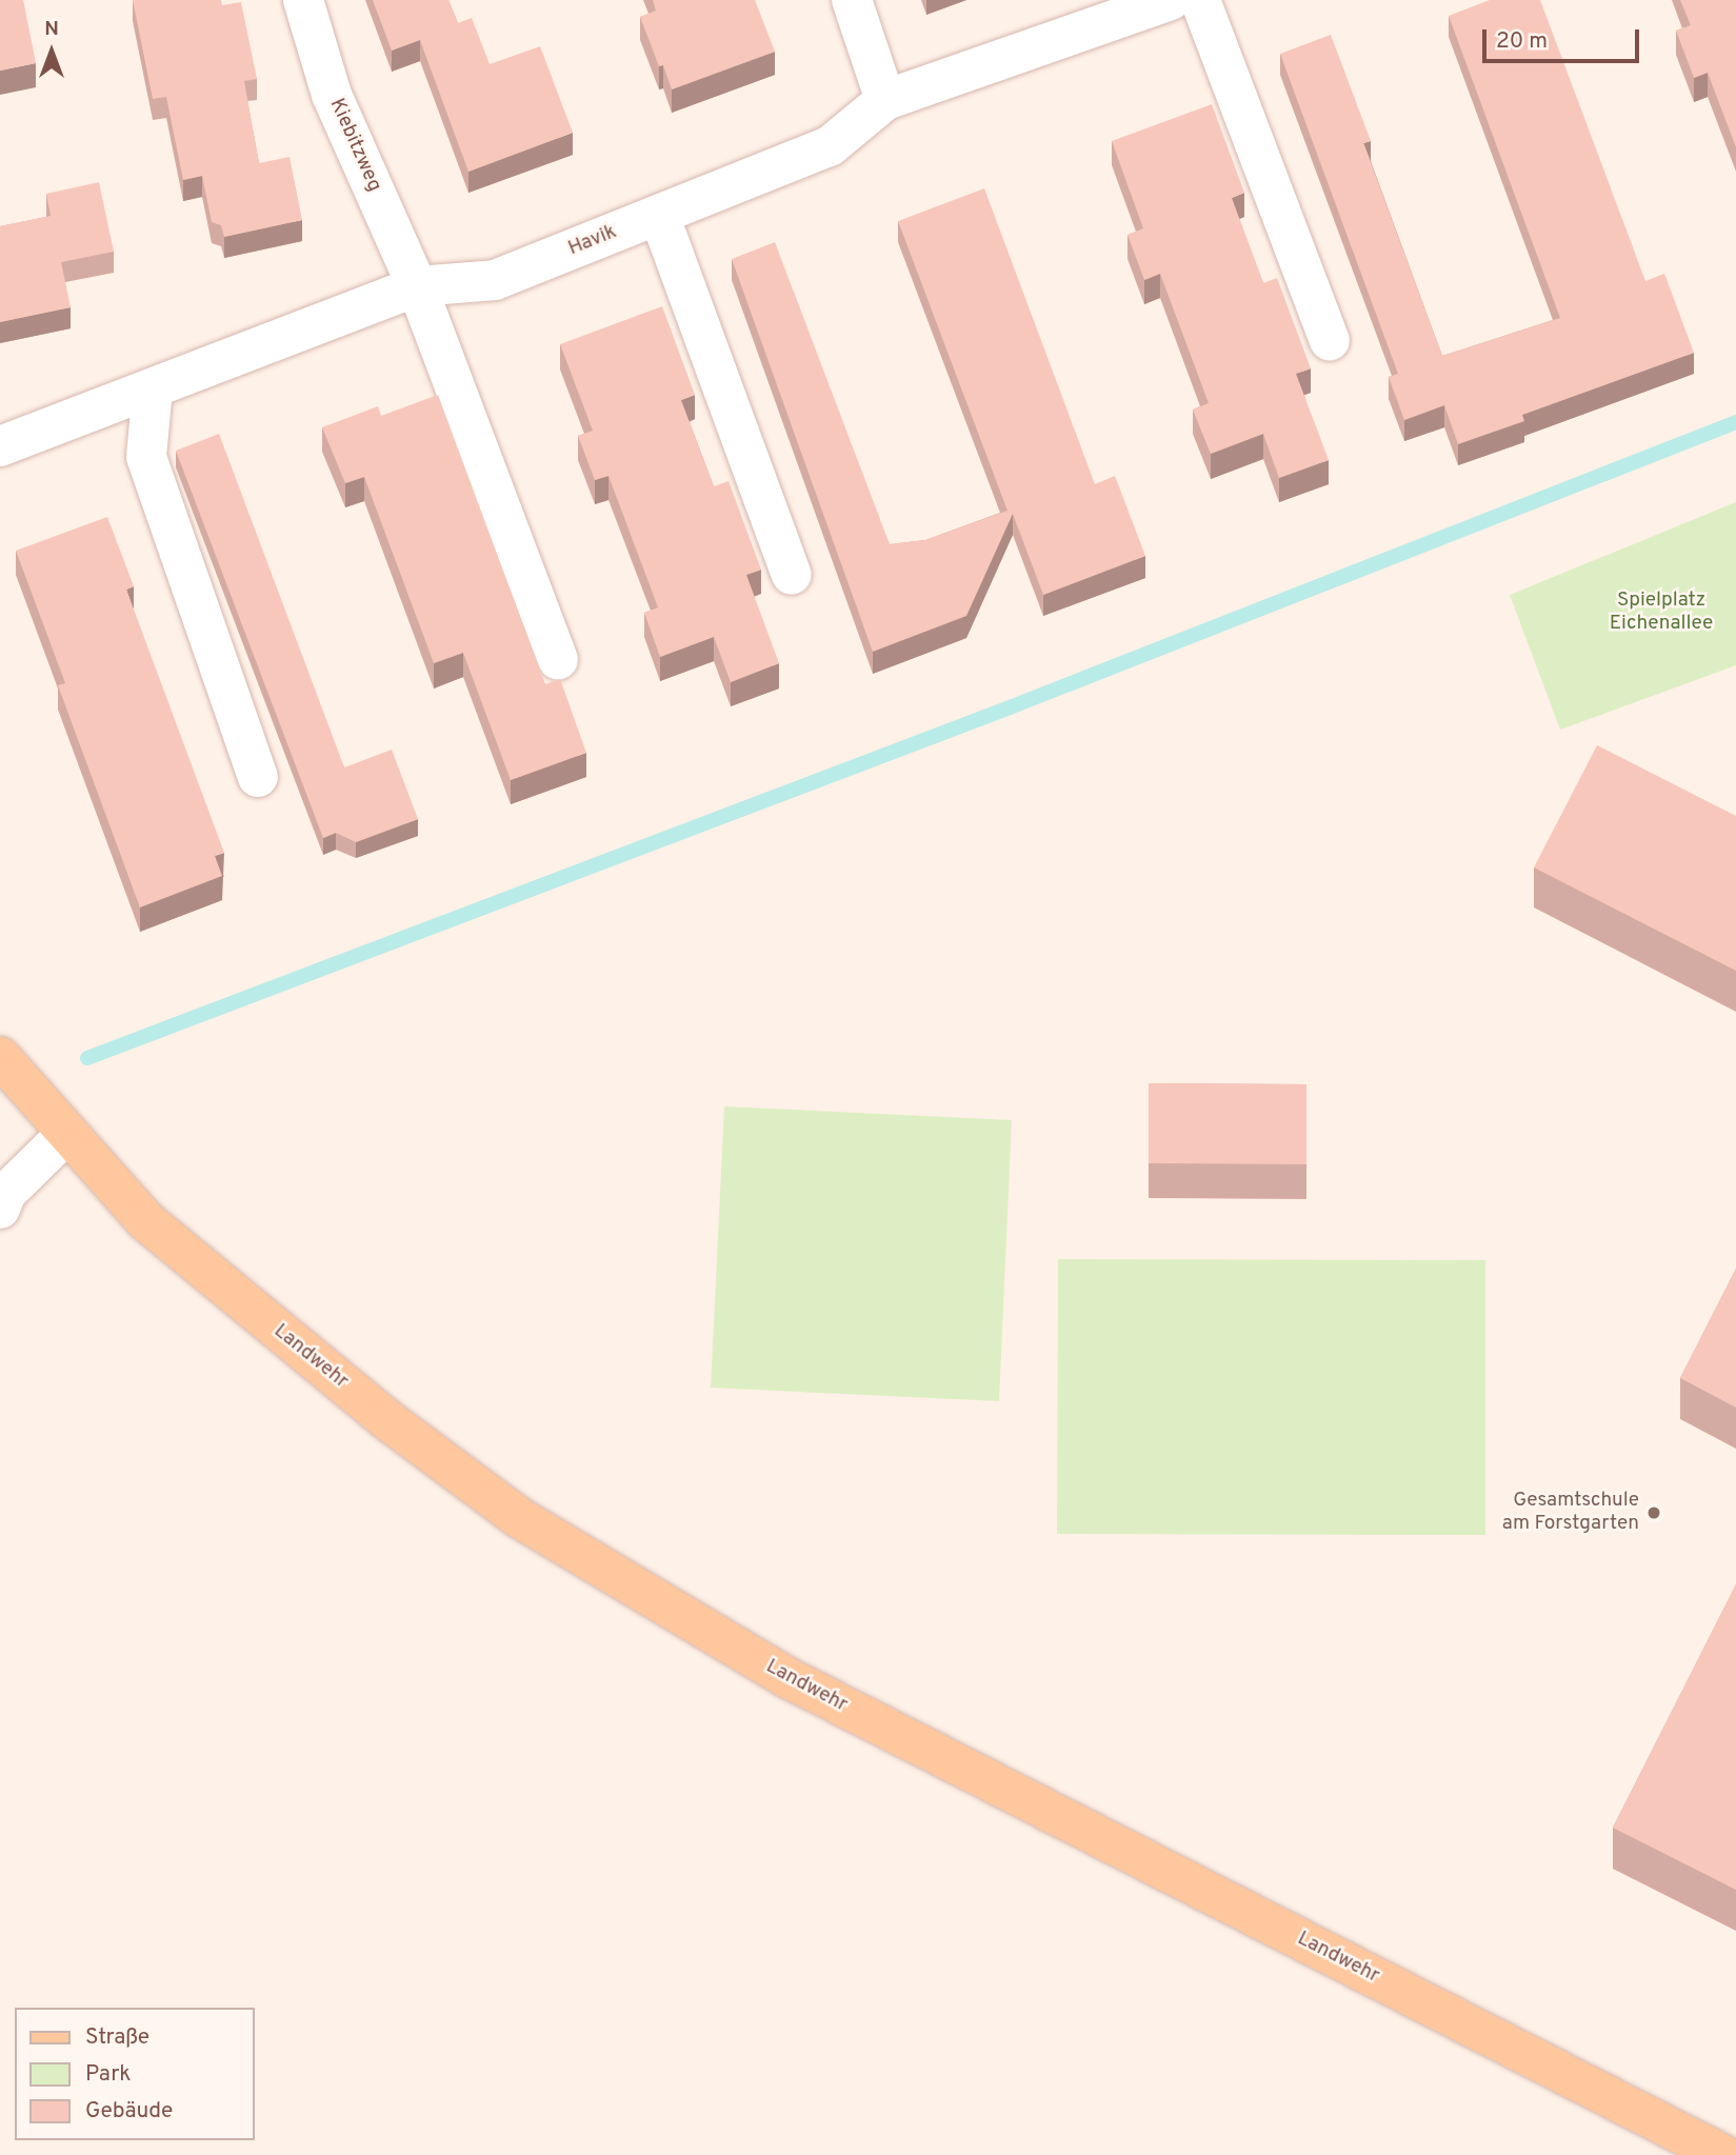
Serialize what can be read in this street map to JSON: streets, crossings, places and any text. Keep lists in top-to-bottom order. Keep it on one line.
{"streets":{"main road":["Landwehr"],"street":["Kiebitzweg","Havik"]},"crossings":[["Kiebitzweg","Havik"]],"parks":["Spielplatz Eichenallee"],"places":["Gesamtschule am Forstgarten"],"legend":["Straße","Park","Gebäude"],"scale_bar":"20 m","north":"top"}
